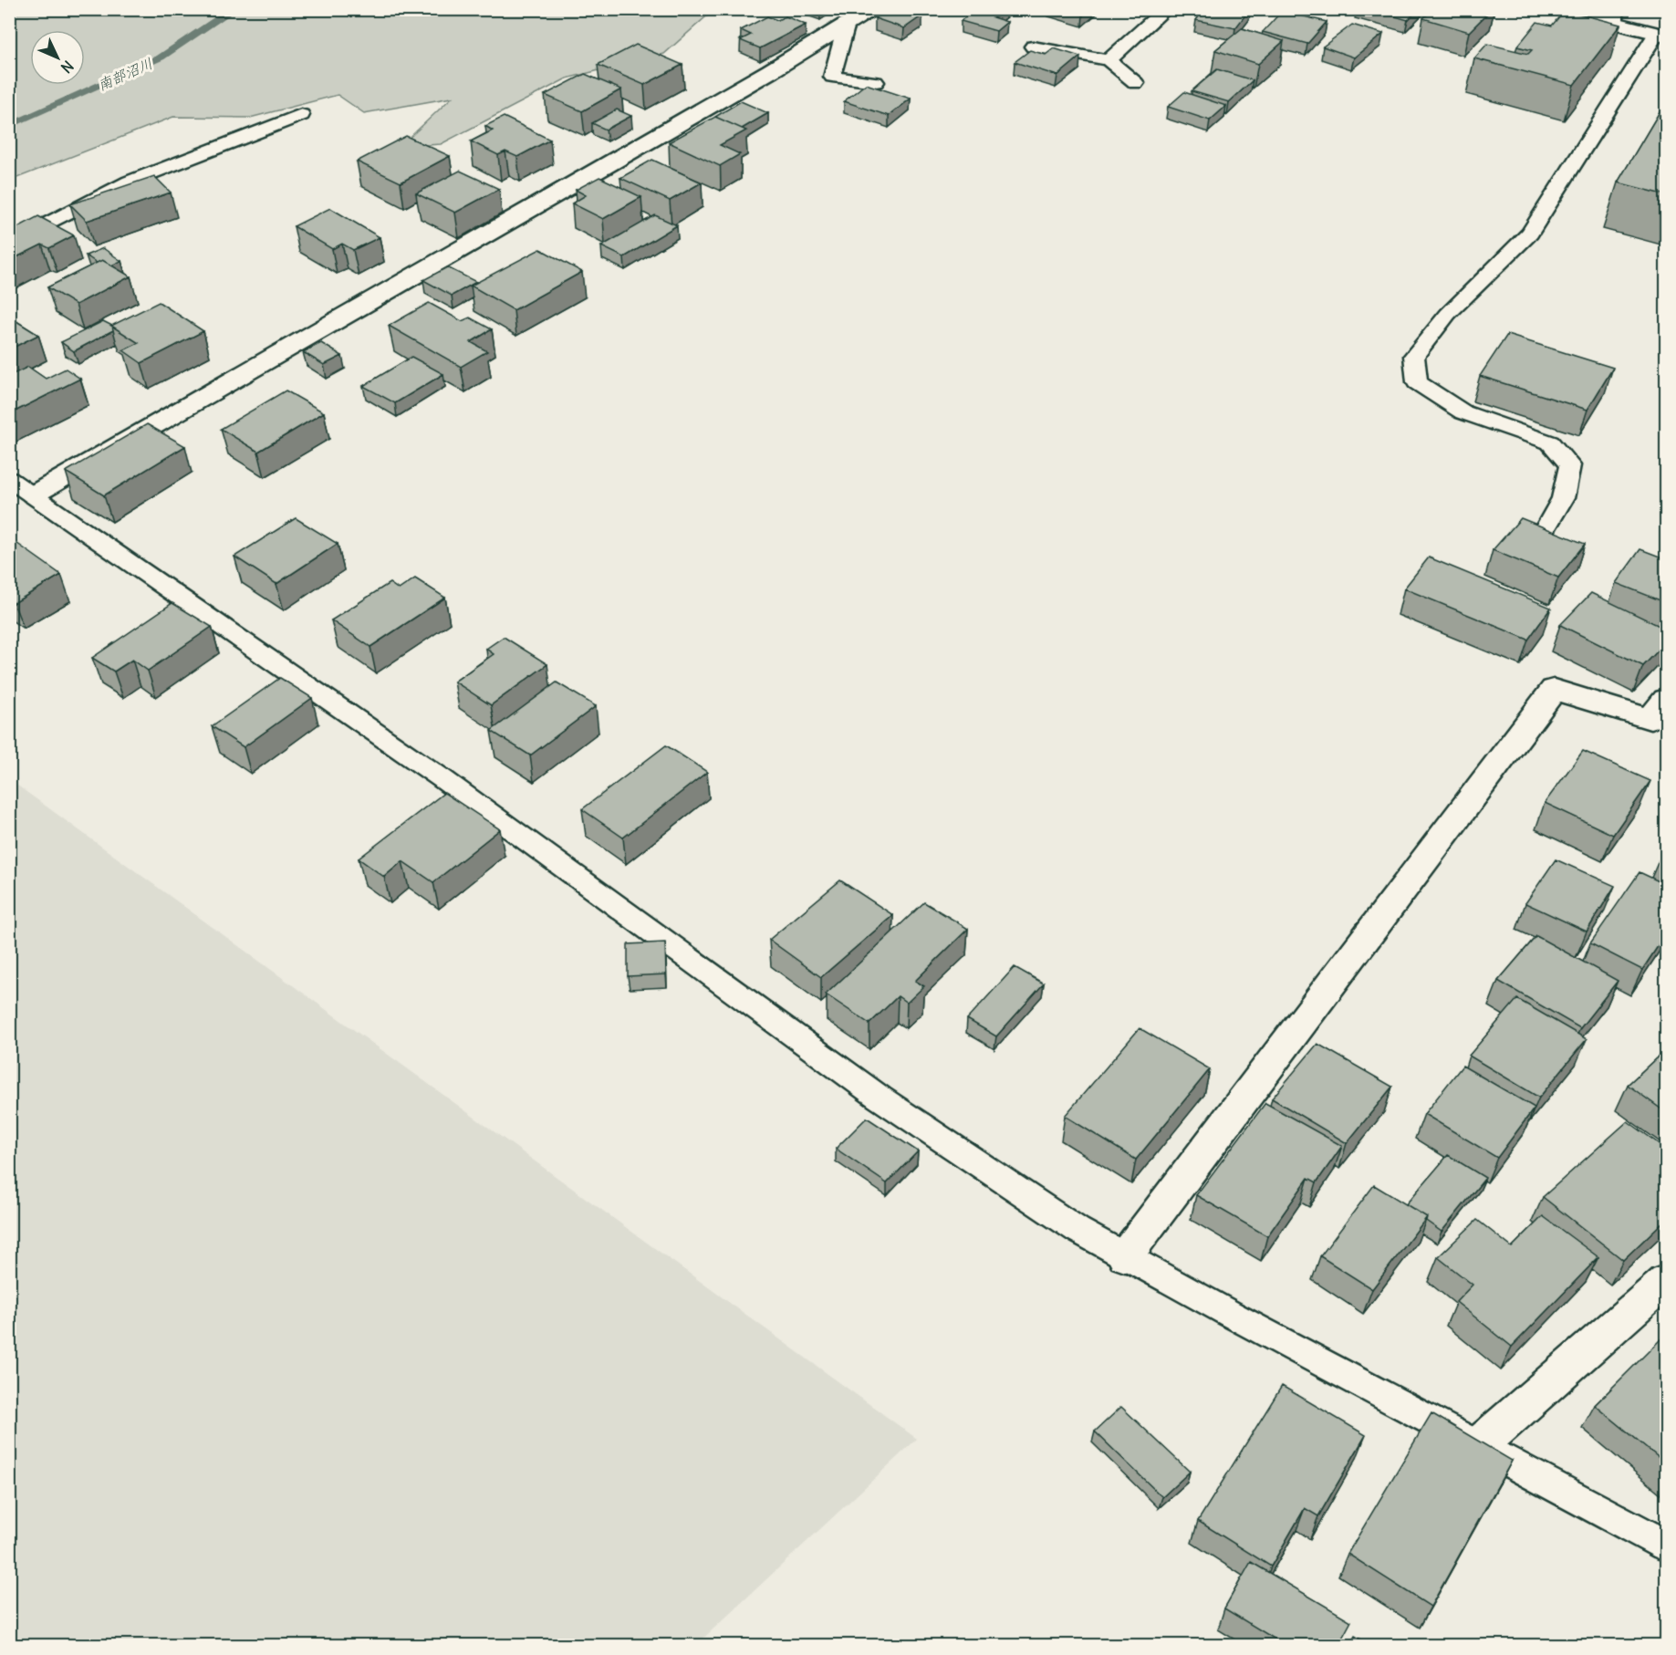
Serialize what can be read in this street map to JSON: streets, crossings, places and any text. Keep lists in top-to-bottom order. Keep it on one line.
{"water":["南部沼川"],"north":"bottom right"}
